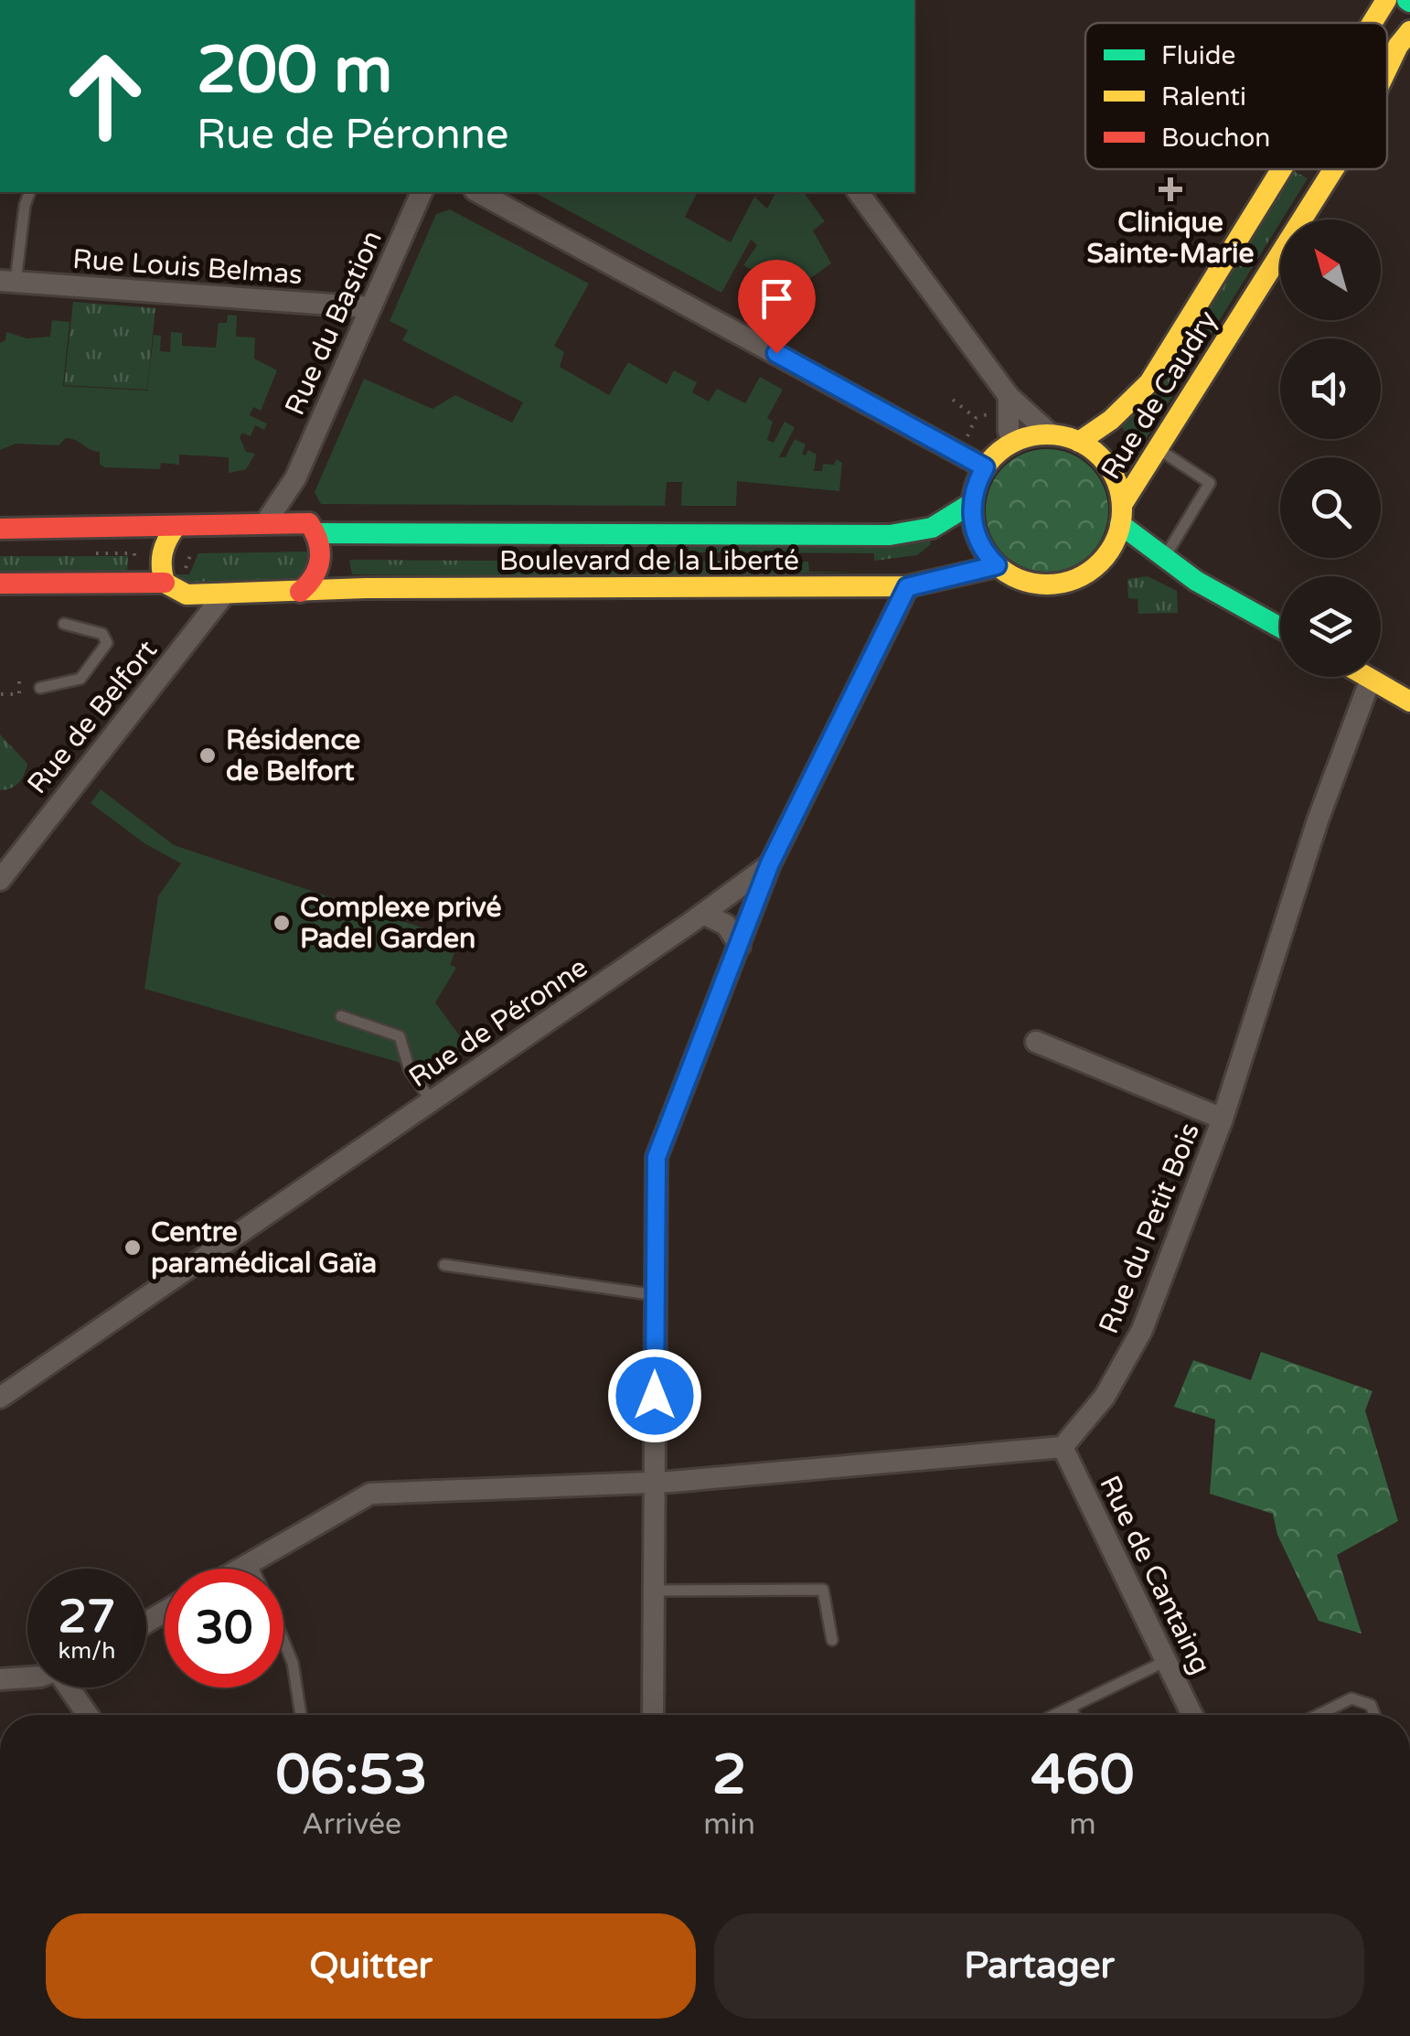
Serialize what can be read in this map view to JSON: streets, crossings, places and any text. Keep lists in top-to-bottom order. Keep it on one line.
{"streets":{"main road":["Rue de Caudry","Boulevard de la Liberté"],"street":["Rue Louis Belmas","Rue du Bastion","Rue de Belfort","Rue de Péronne","Rue du Petit Bois","Rue de Cantaing"]},"crossings":[["Rue Louis Belmas","Rue du Bastion"],["Rue du Bastion","Boulevard de la Liberté"],["Rue de Caudry","Boulevard de la Liberté"],["Boulevard de la Liberté","Rue de Belfort"],["Boulevard de la Liberté","Rue de Péronne"],["Rue du Petit Bois","Rue de Cantaing"]],"places":{"health":["Clinique Sainte-Marie"],"other":["Résidence de Belfort","Complexe privé Padel Garden","Centre paramédical Gaïa"]},"legend":["Fluide","Ralenti","Bouchon"],"north":"top left","page":{"turn":["200 m","Rue de Péronne"],"speed":"27 km/h","limit":"30","eta":["06:53","Arrivée","2","min","460","m"],"buttons":["Quitter","Partager"]}}
